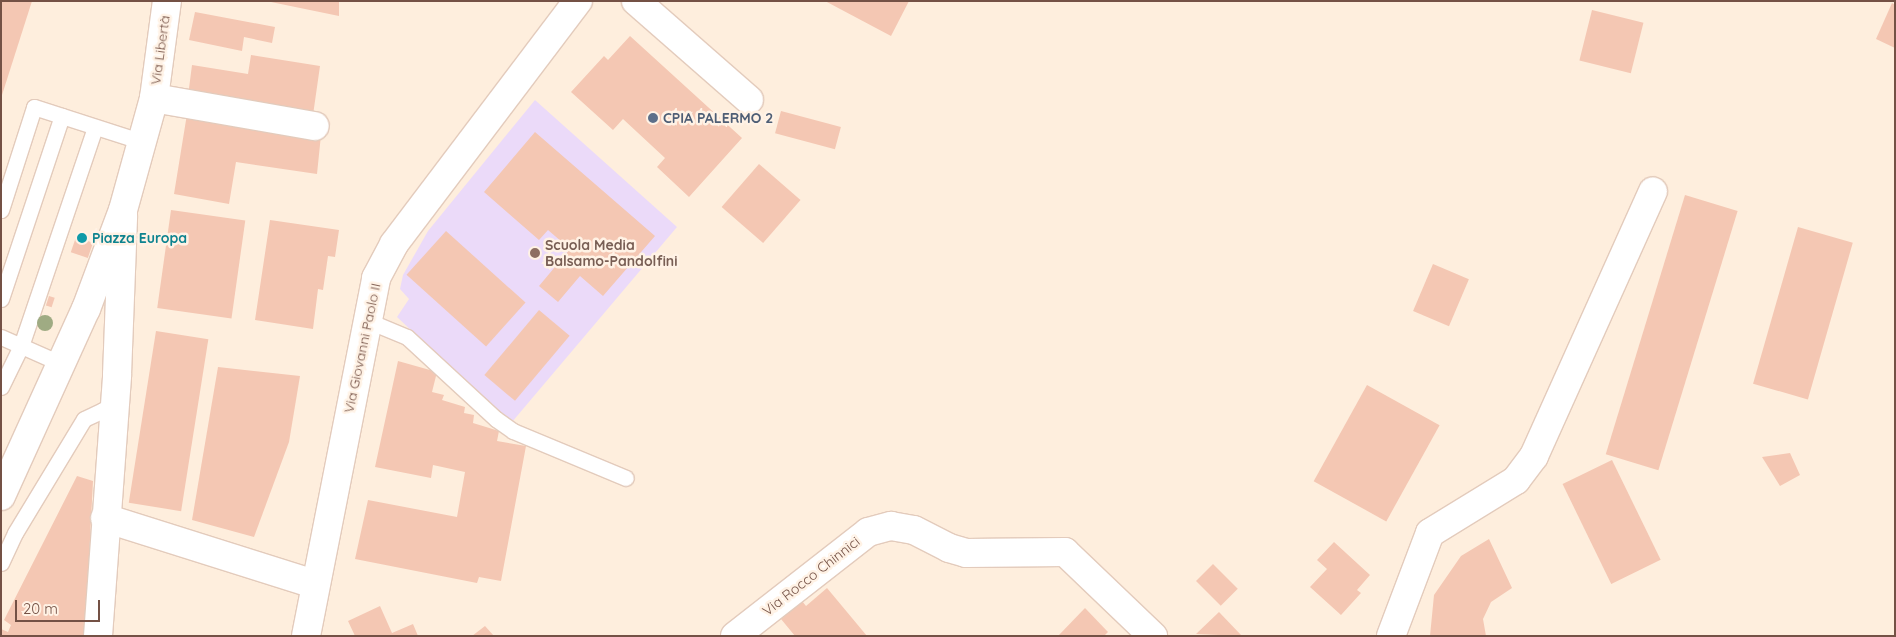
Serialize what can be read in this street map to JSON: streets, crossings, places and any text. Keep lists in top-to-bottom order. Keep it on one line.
{"streets":{"street":["Via Libertà","Via Giovanni Paolo II","Via Rocco Chinnici"]},"places":["CPIA PALERMO 2","Piazza Europa","Scuola Media Balsamo-Pandolfini"],"scale_bar":"20 m"}
